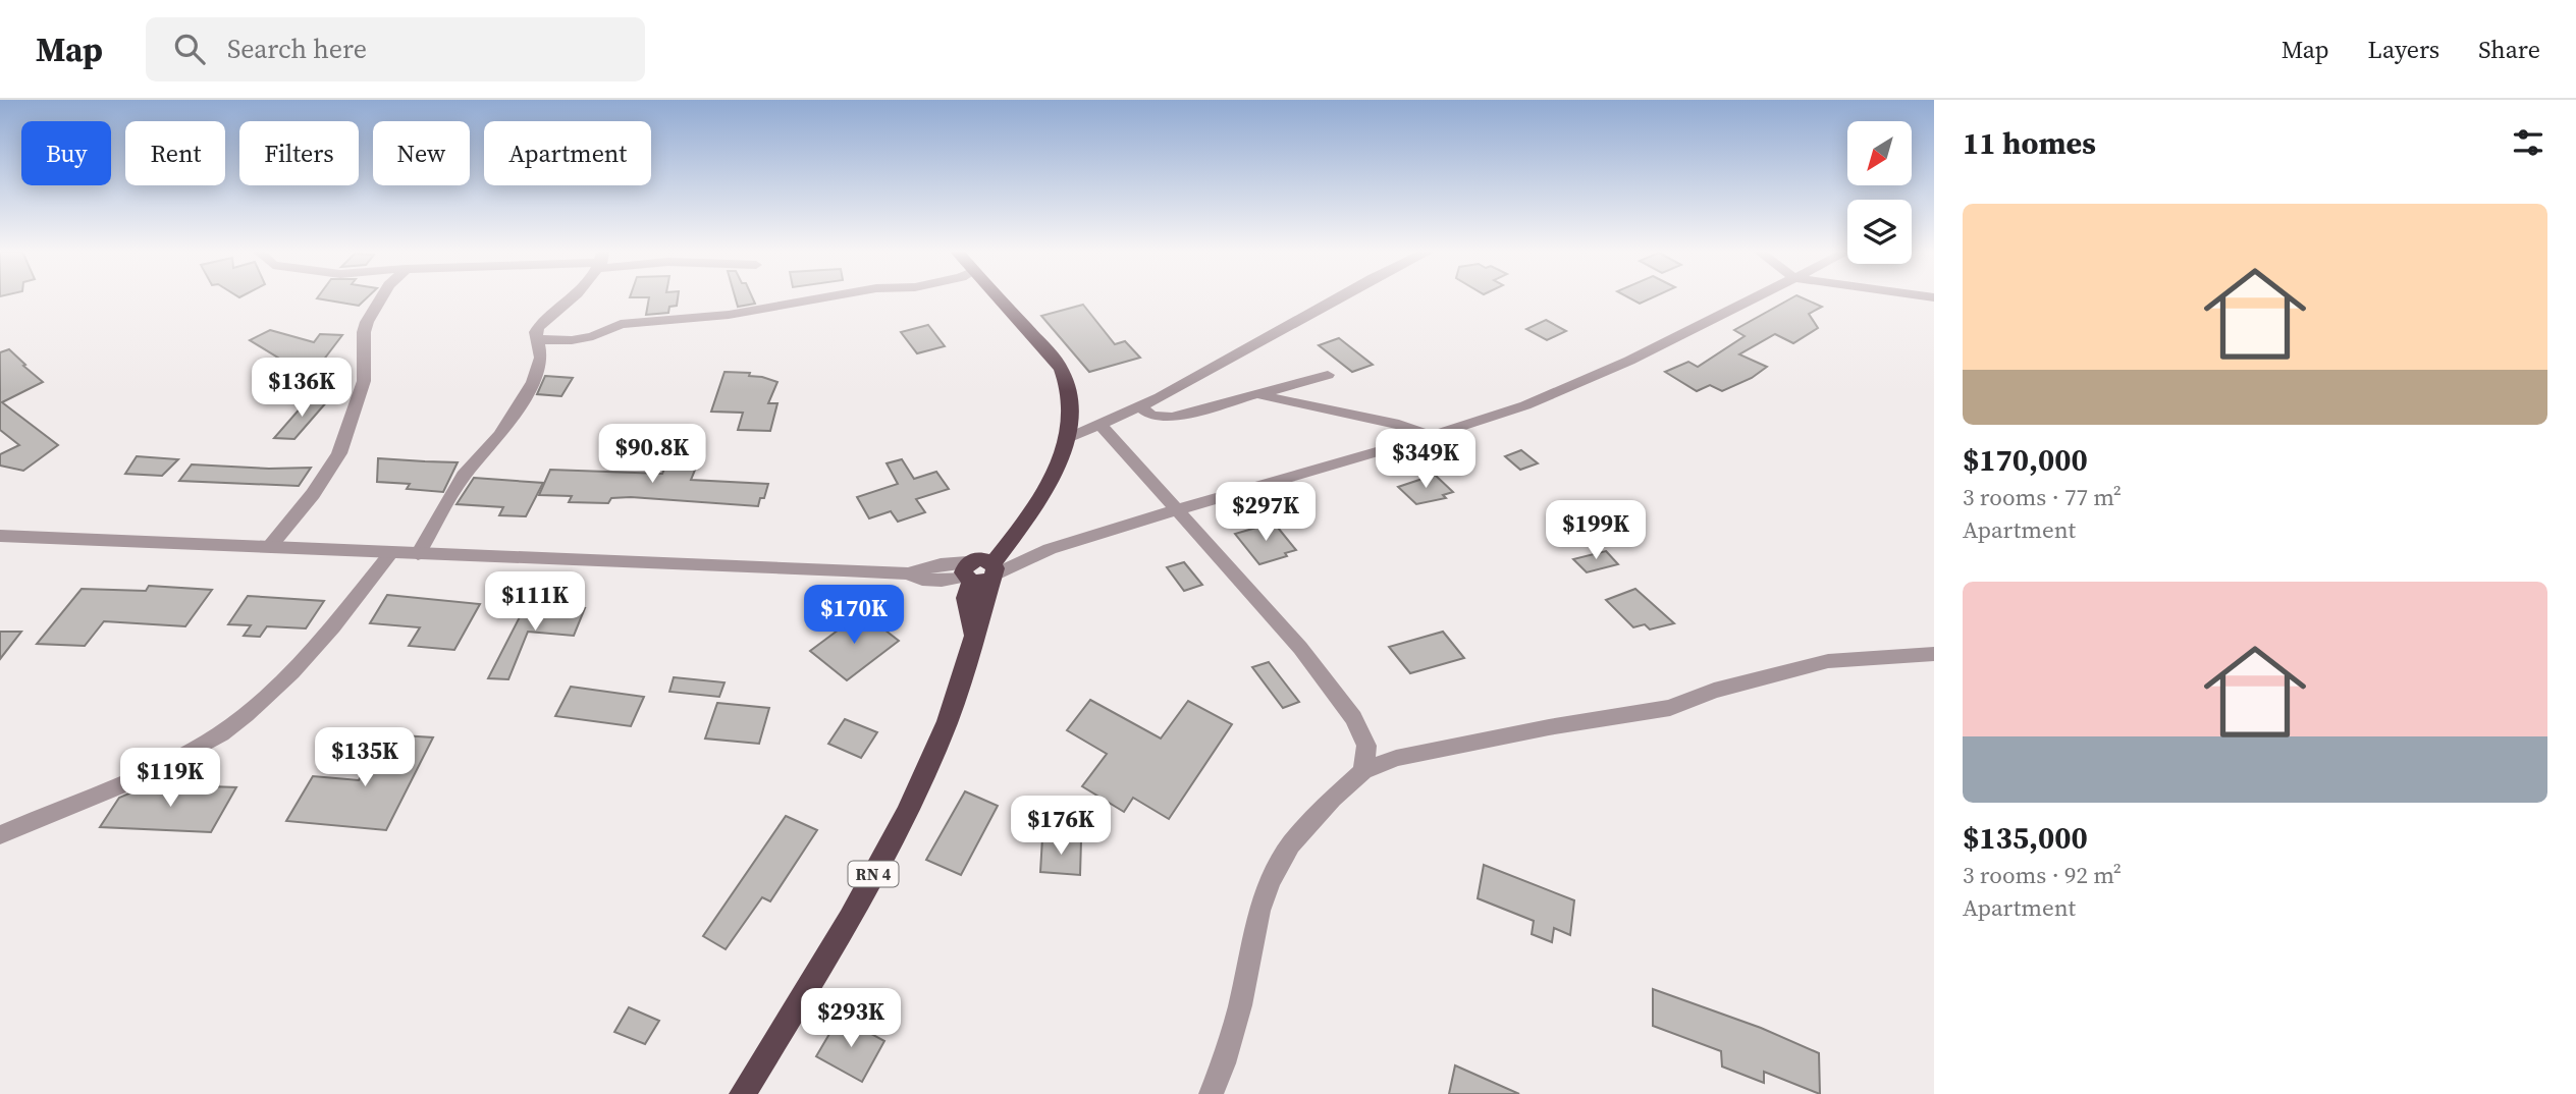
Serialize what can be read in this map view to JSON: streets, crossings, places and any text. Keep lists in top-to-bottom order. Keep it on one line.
{"streets":{"highway":["RN 4"]},"north":"bottom left","page":{"header":"Map","search":"Search here","nav":["Map","Layers","Share"],"heading":"11 homes","chip":["Buy","Rent","Filters","New","Apartment"],"list":[{"name":"$170,000","note":"3 rooms · 77 m² · Apartment"},{"name":"$135,000","note":"3 rooms · 92 m² · Apartment"}],"price":["$136K","$90.8K","$349K","$297K","$199K","$111K","$170K","$135K","$119K","$176K","$293K"]}}
